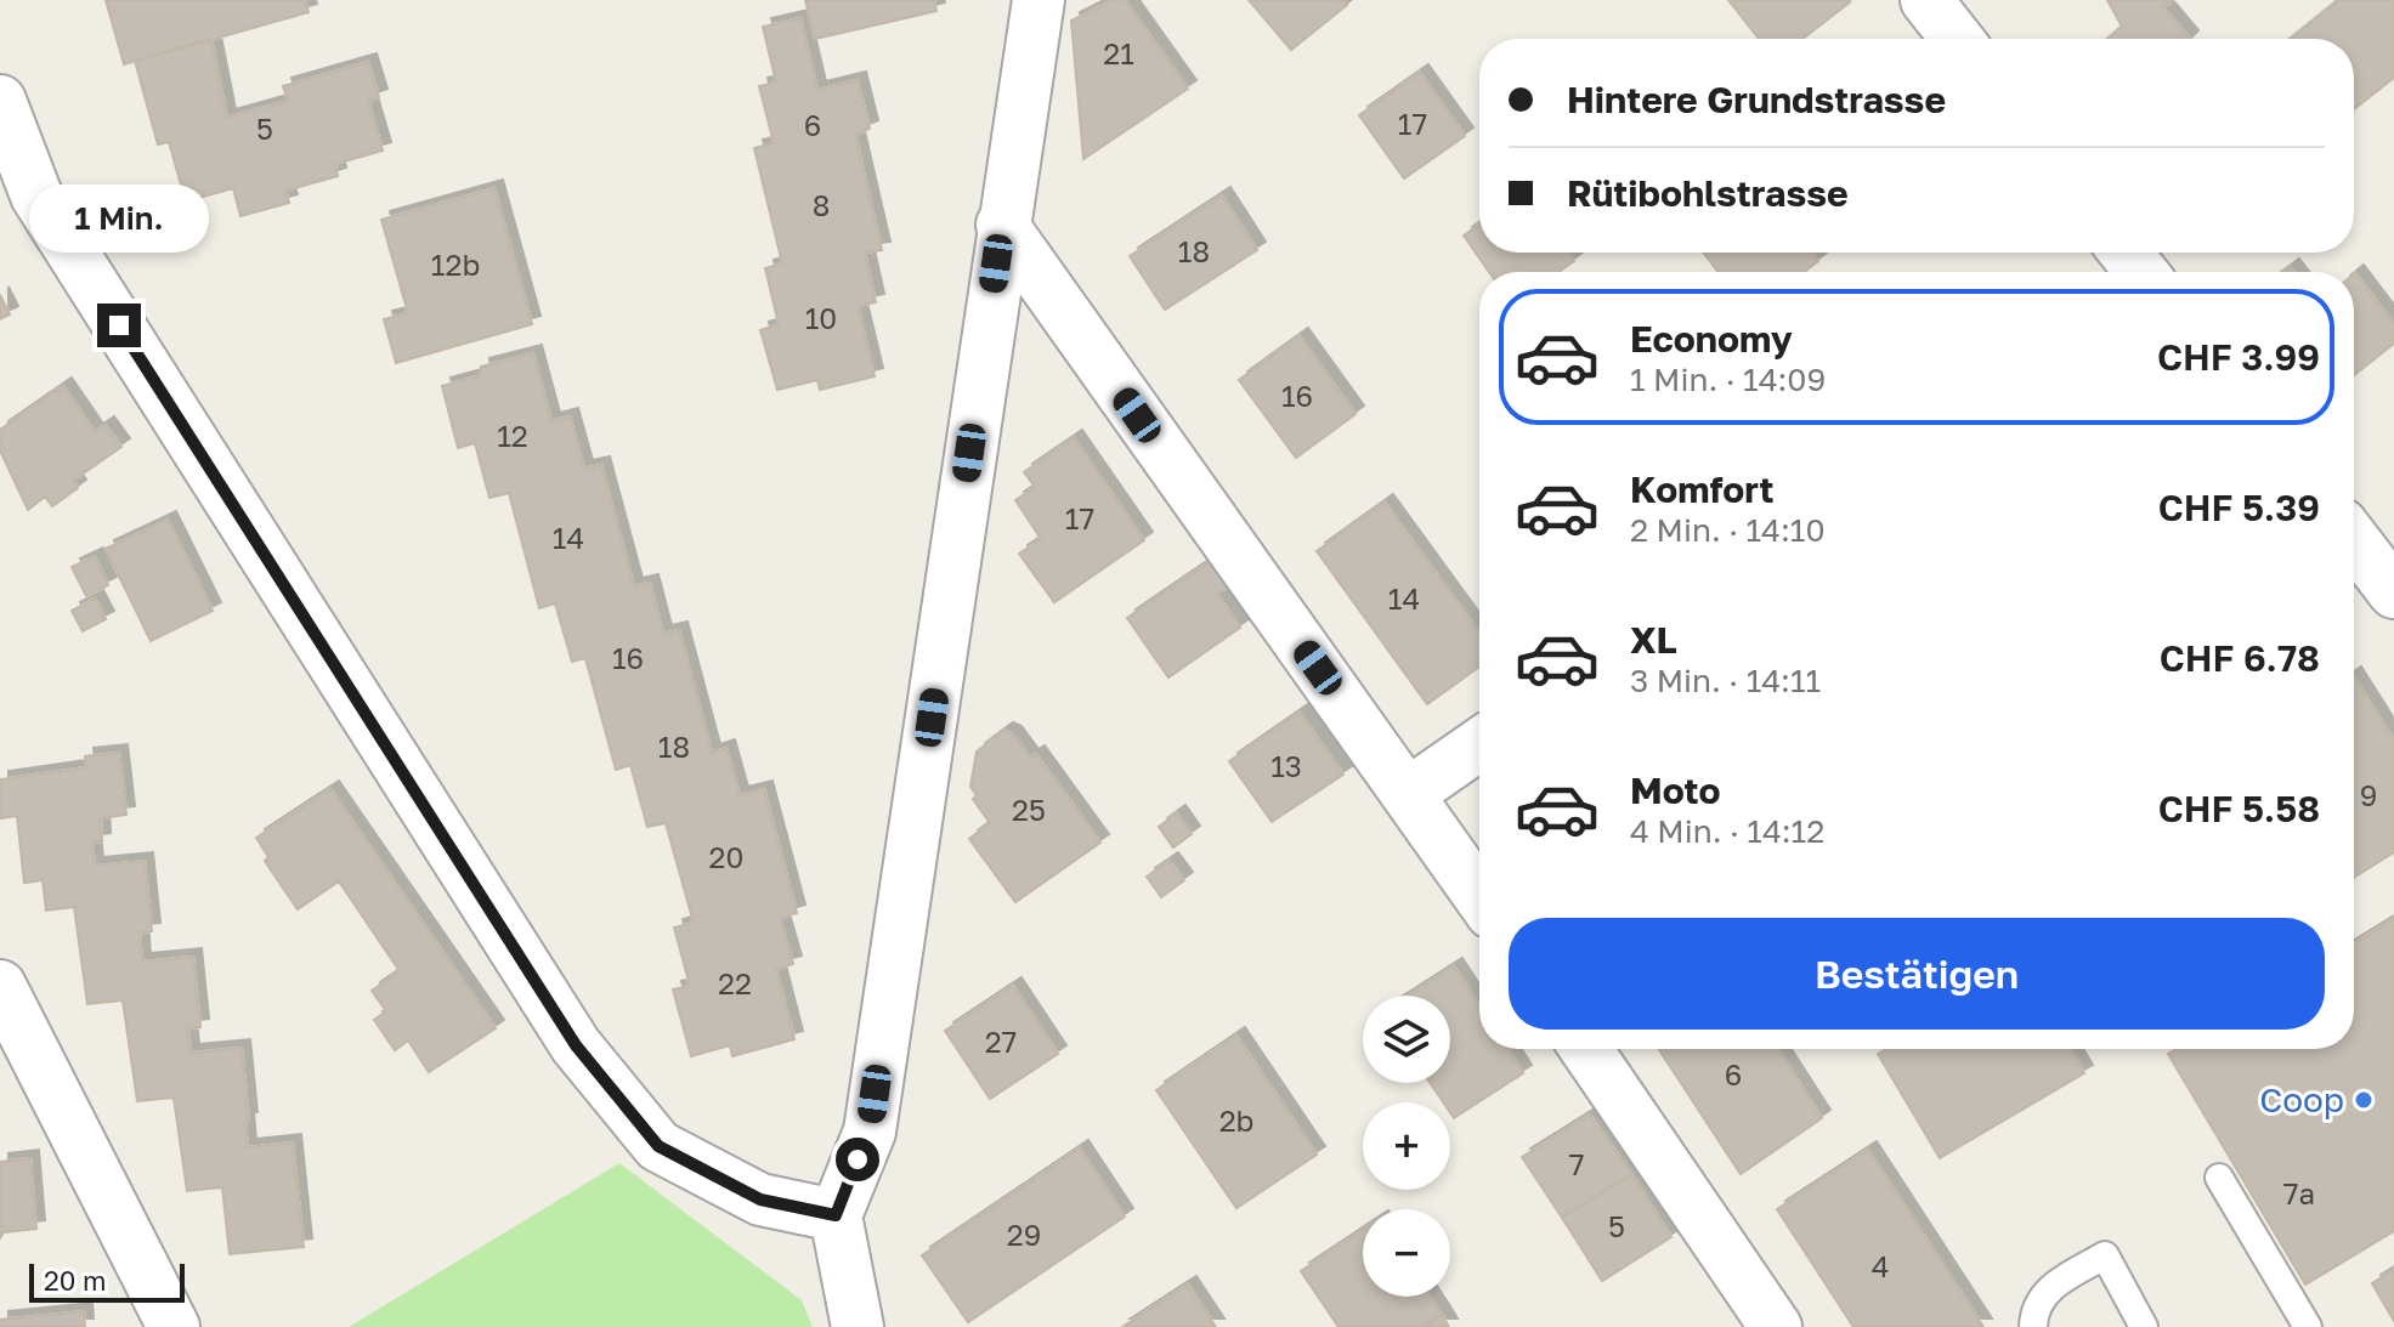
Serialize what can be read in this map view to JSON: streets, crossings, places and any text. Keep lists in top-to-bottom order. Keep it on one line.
{"places":["Coop"],"house_numbers":["21","17","6","5","8","18","12b","10","16","12","17","14","14","16","18","13","9","25","20","22","27","6","2b","7","7a","5","29","4"],"scale_bar":"20 m","page":{"banner":["Hintere Grundstrasse","Rütibohlstrasse"],"bubble":"1 Min.","list":[{"name":"Economy","note":"1 Min. · 14:09","value":"CHF 3.99"},{"name":"Komfort","note":"2 Min. · 14:10","value":"CHF 5.39"},{"name":"XL","note":"3 Min. · 14:11","value":"CHF 6.78"},{"name":"Moto","note":"4 Min. · 14:12","value":"CHF 5.58"}],"buttons":"Bestätigen","map_buttons":["+","−"],"scale":"20 m"}}
